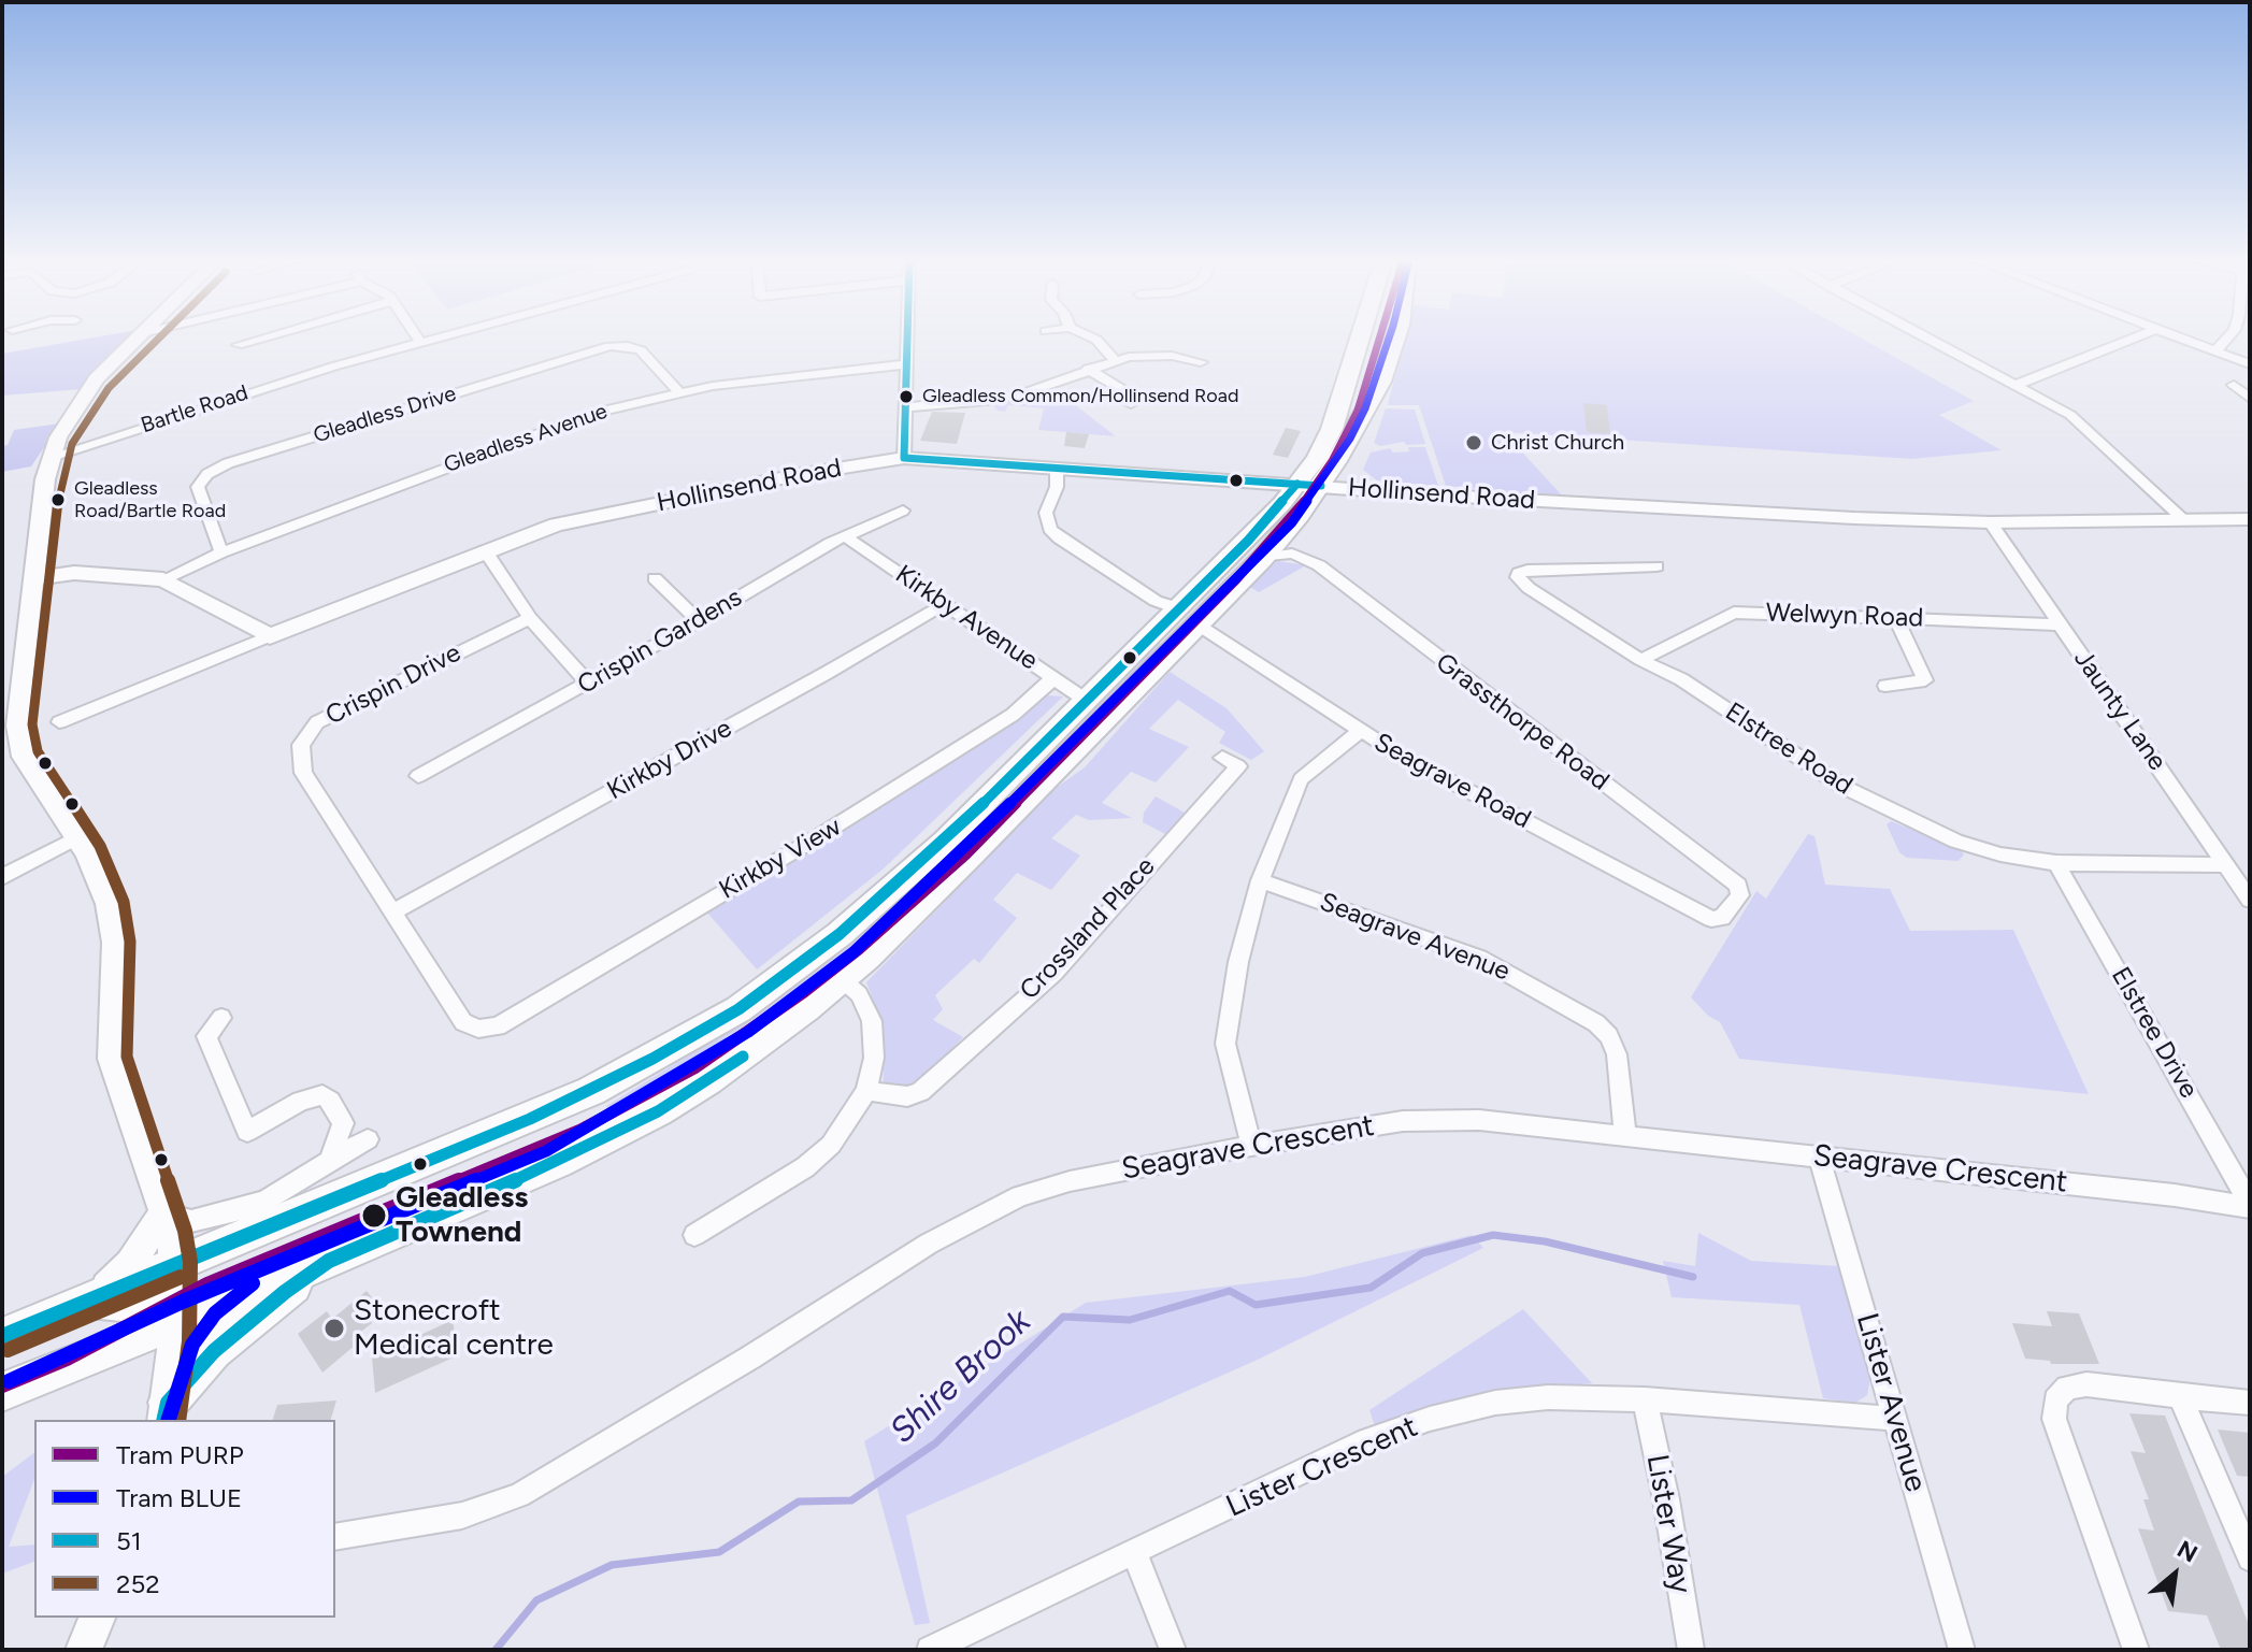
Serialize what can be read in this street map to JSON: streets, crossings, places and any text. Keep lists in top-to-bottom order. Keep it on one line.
{"streets":{"main road":["Hollinsend Road"],"street":["Bartle Road","Gleadless Drive","Gleadless Avenue","Welwyn Road","Kirkby Avenue","Crispin Gardens","Crispin Drive","Jaunty Lane","Grassthorpe Road","Elstree Road","Kirkby Drive","Seagrave Road","Kirkby View","Crossland Place","Seagrave Avenue","Elstree Drive","Seagrave Crescent","Lister Avenue","Lister Crescent","Lister Way"]},"crossings":[["Gleadless Drive","Gleadless Avenue"],["Hollinsend Road","Jaunty Lane"],["Hollinsend Road","Seagrave Road"],["Welwyn Road","Jaunty Lane"],["Welwyn Road","Elstree Road"],["Kirkby Avenue","Crispin Gardens"],["Kirkby Avenue","Kirkby Drive"],["Kirkby Avenue","Kirkby View"],["Crispin Drive","Kirkby Drive"],["Crispin Drive","Kirkby View"],["Jaunty Lane","Elstree Road"],["Grassthorpe Road","Seagrave Road"],["Elstree Road","Elstree Drive"],["Seagrave Avenue","Seagrave Crescent"],["Elstree Drive","Seagrave Crescent"],["Seagrave Crescent","Lister Avenue"],["Lister Avenue","Lister Crescent"],["Lister Crescent","Lister Way"]],"water":["Shire Brook"],"places":["Gleadless Common/Hollinsend Road","Christ Church","Gleadless Road/Bartle Road","Gleadless Townend","Stonecroft Medical centre"],"lines":["tram line PURP","tram line BLUE","transit line 51","transit line 252"],"legend":["Tram PURP","Tram BLUE","51","252"],"north":"top right"}
